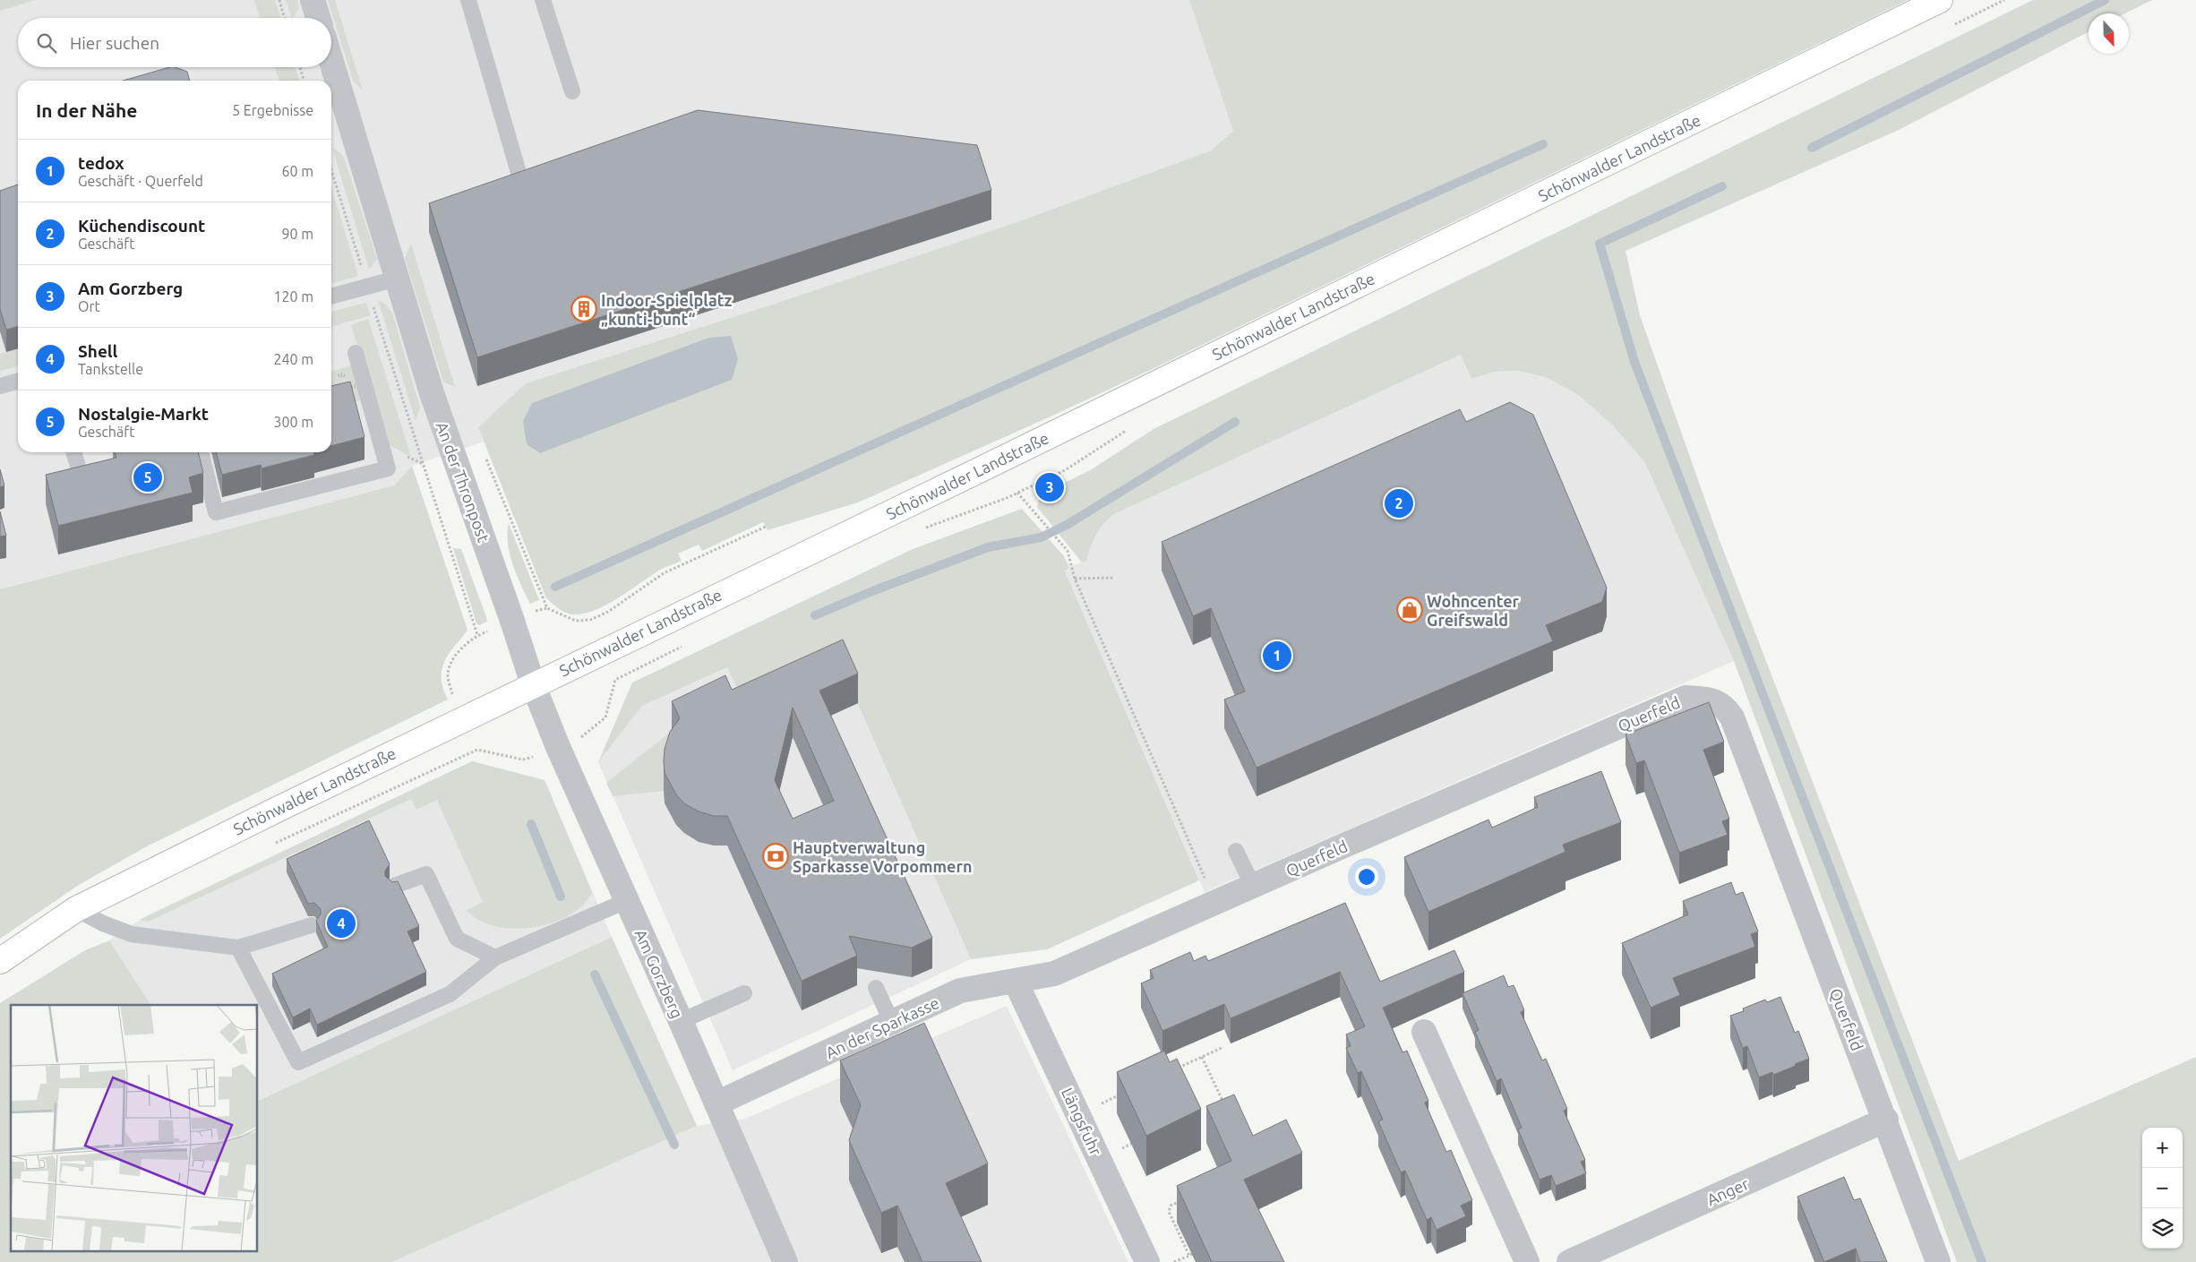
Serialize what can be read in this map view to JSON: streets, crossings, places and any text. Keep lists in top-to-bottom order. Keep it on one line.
{"streets":{"main road":["Schönwalder Landstraße"],"street":["An der Thronpost","Querfeld","Am Gorzberg","An der Sparkasse","Längsfuhr","Anger"]},"crossings":[["Schönwalder Landstraße","An der Thronpost"],["Schönwalder Landstraße","Am Gorzberg"],["An der Thronpost","Am Gorzberg"],["Querfeld","An der Sparkasse"],["Querfeld","Anger"],["Am Gorzberg","An der Sparkasse"],["An der Sparkasse","Längsfuhr"]],"places":{"building":["Indoor-Spielplatz „kunti-bunt“"],"shop":["Wohncenter Greifswald"],"bank":["Hauptverwaltung Sparkasse Vorpommern"]},"north":"bottom","page":{"search":"Hier suchen","heading":["In der Nähe","5 Ergebnisse"],"list":[{"mark":"1","name":"tedox","note":"Geschäft · Querfeld","value":"60 m"},{"mark":"2","name":"Küchendiscount","note":"Geschäft","value":"90 m"},{"mark":"3","name":"Am Gorzberg","note":"Ort","value":"120 m"},{"mark":"4","name":"Shell","note":"Tankstelle","value":"240 m"},{"mark":"5","name":"Nostalgie-Markt","note":"Geschäft","value":"300 m"}],"pins":["5","3","2","1","4"],"map_buttons":["+","−"]}}
